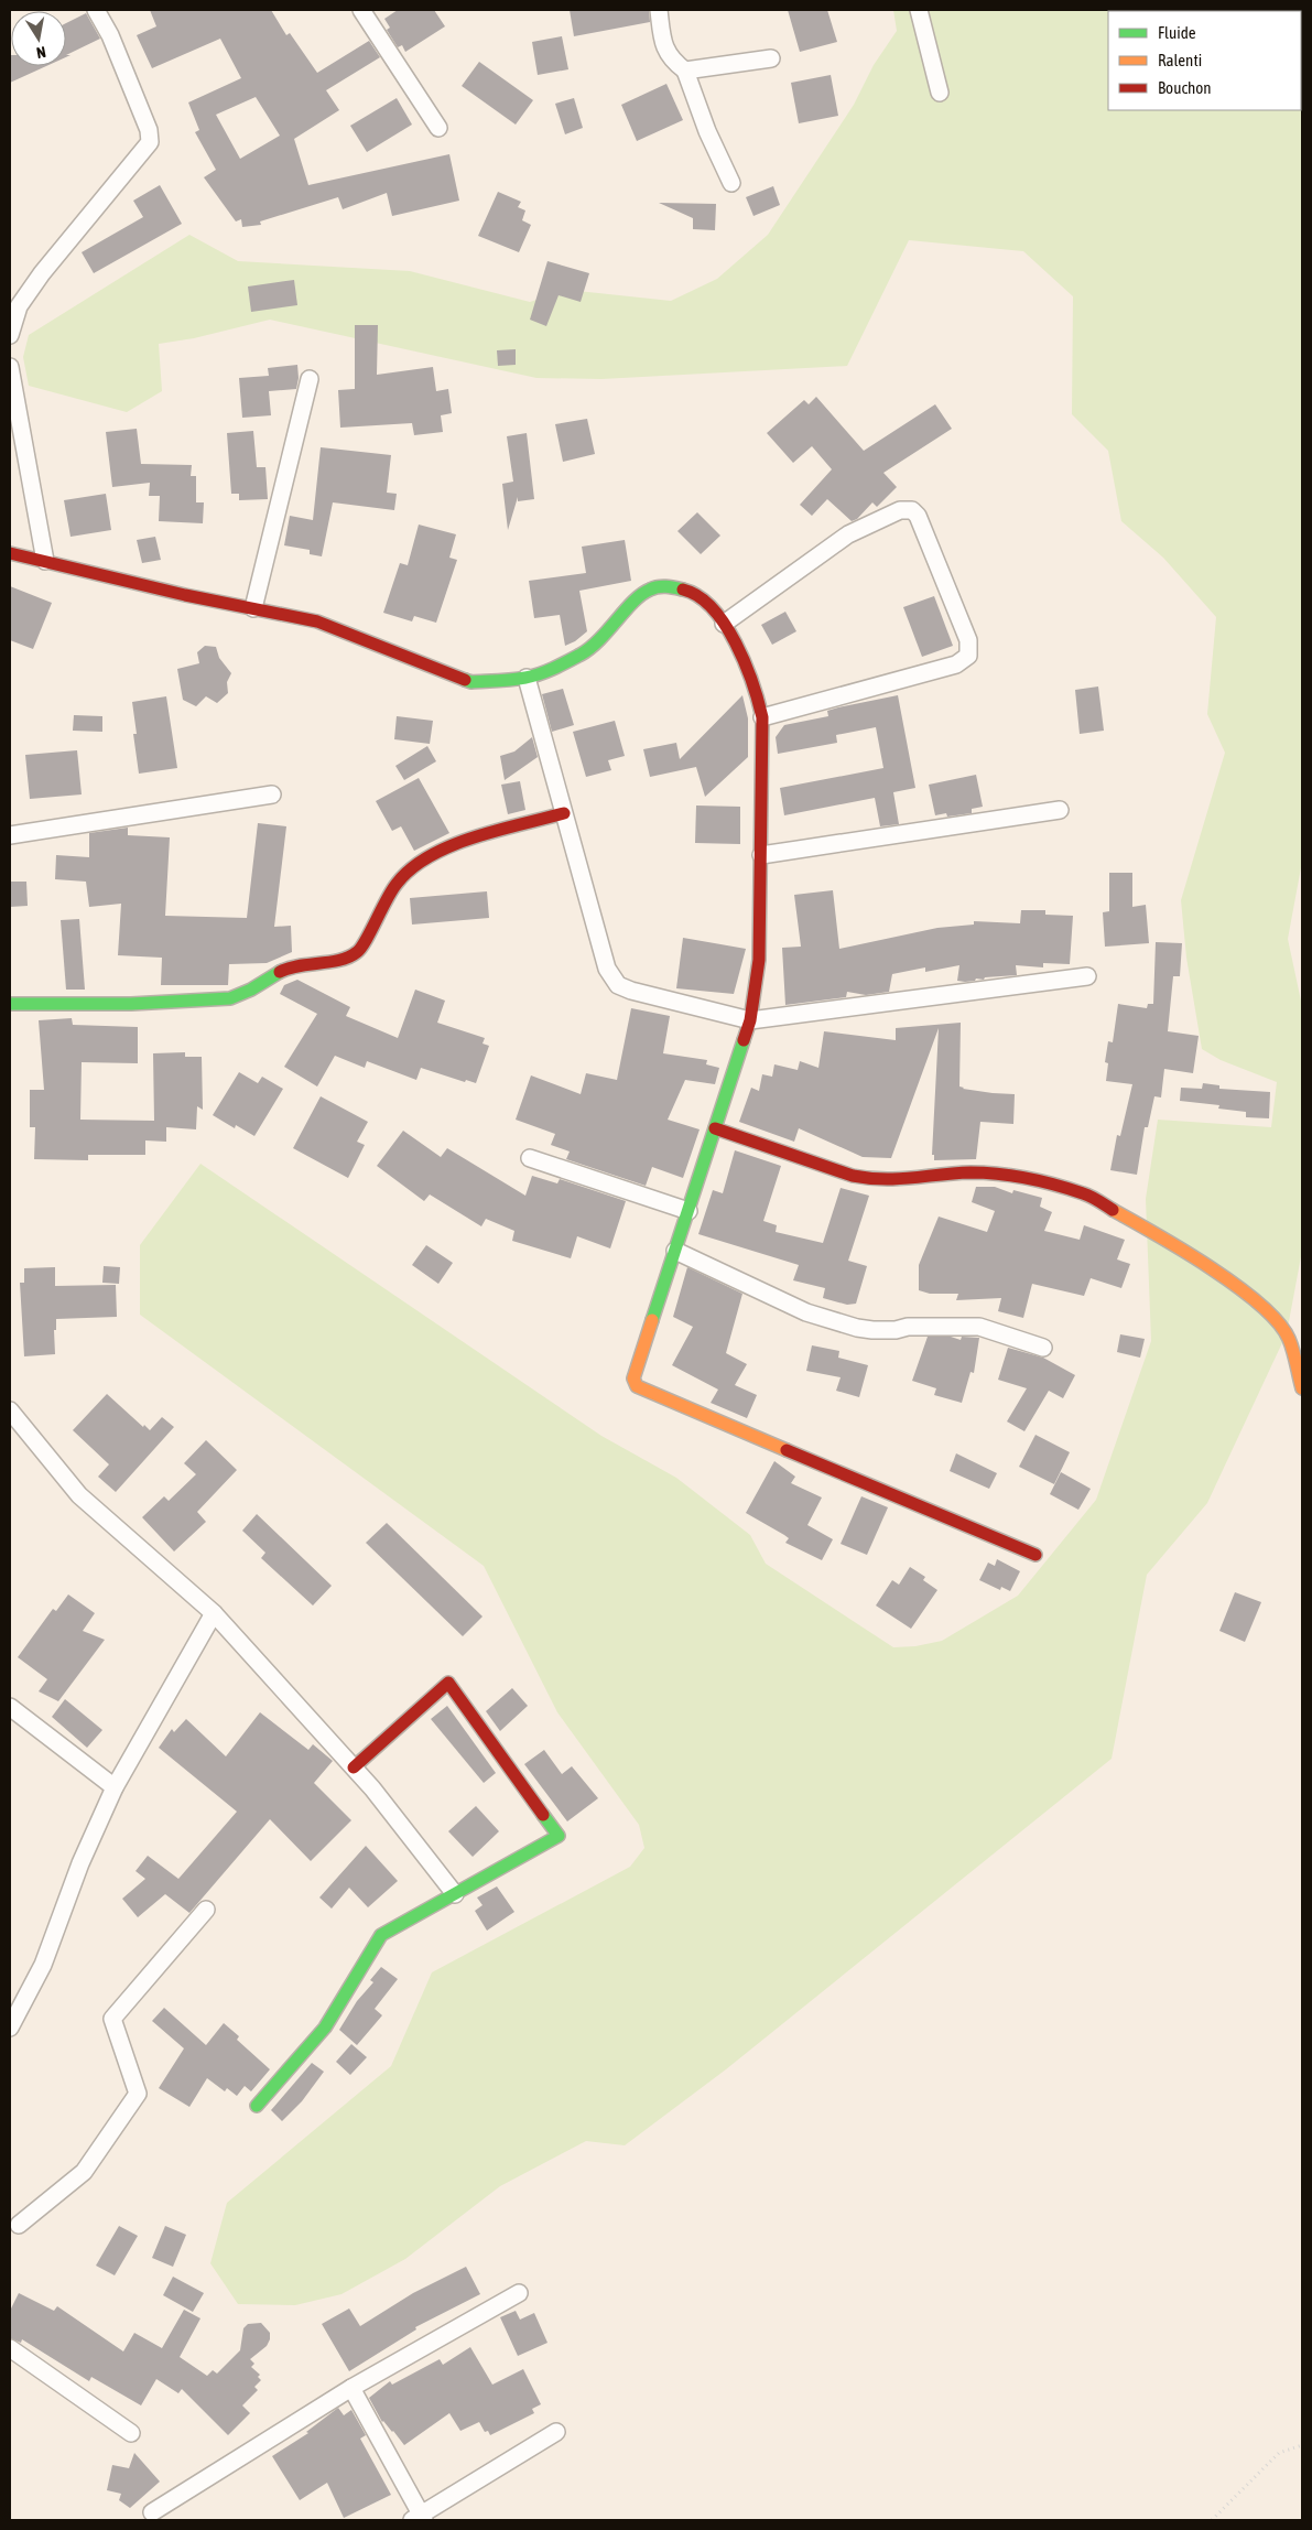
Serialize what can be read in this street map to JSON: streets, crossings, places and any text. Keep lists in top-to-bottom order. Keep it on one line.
{"legend":["Fluide","Ralenti","Bouchon"],"north":"bottom"}
